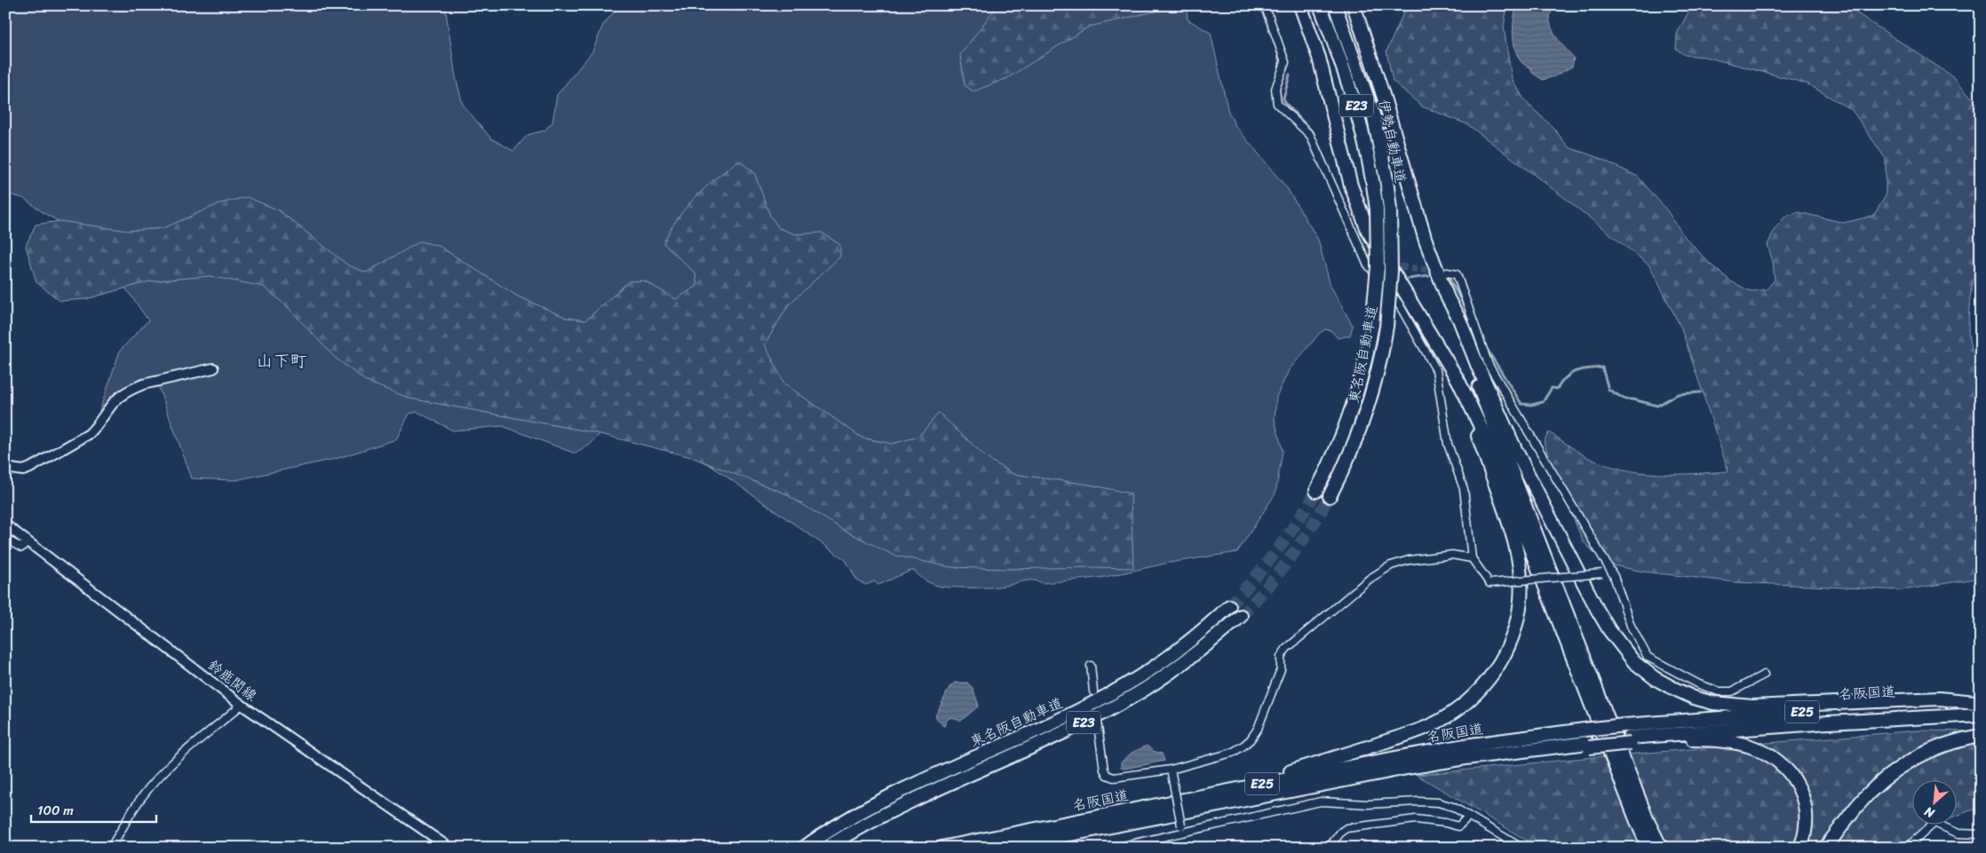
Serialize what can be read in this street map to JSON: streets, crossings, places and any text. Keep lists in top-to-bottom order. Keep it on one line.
{"streets":{"highway":["E23","伊勢自動車道","東名阪自動車道","名阪国道","E25"],"main road":["鈴鹿関線"]},"crossings":[["伊勢自動車道","東名阪自動車道"]],"districts":["山下町"],"scale_bar":"100 m","north":"bottom left"}
